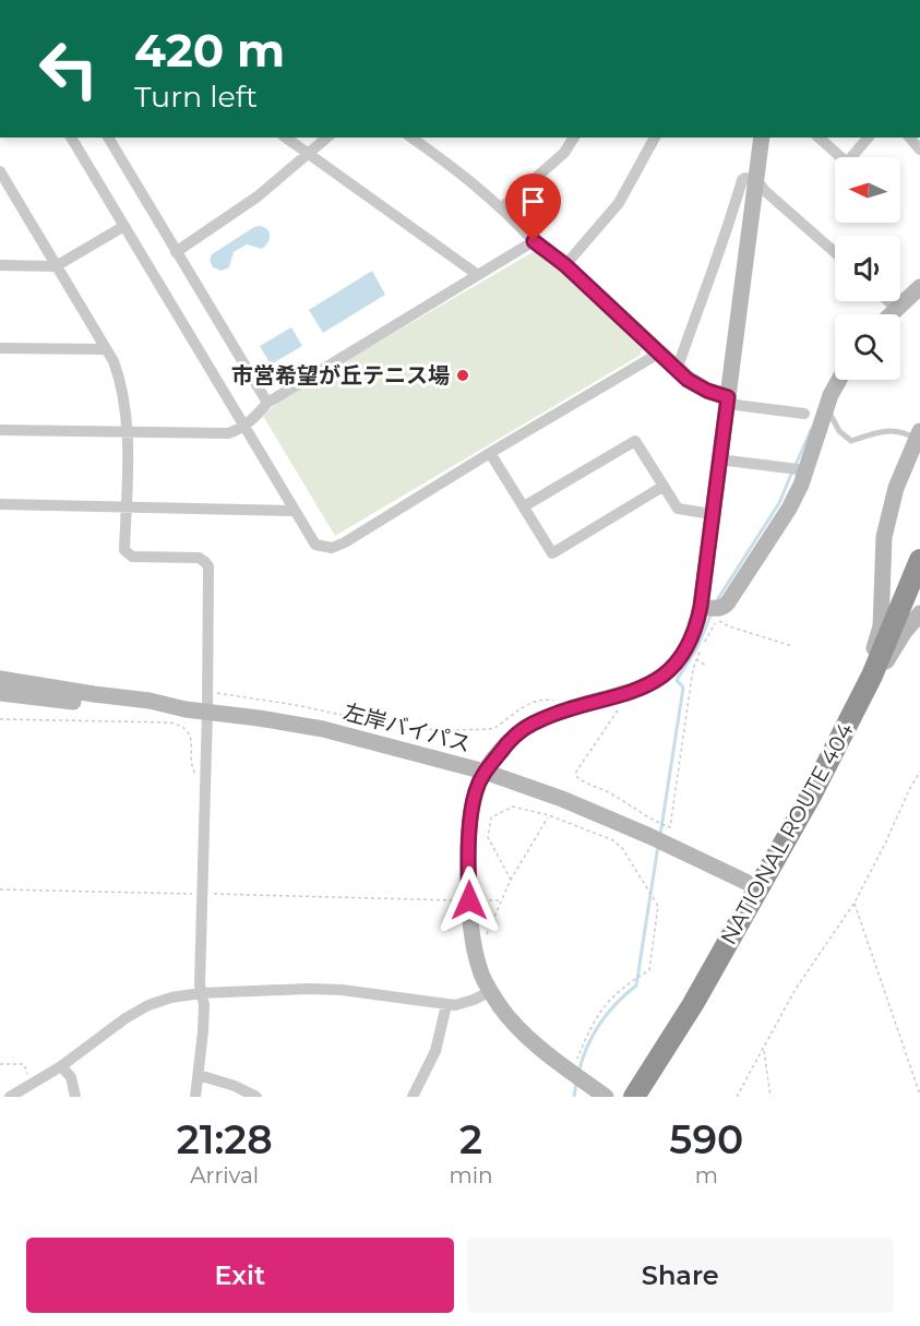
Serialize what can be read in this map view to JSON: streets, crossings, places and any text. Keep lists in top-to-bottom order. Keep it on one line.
{"streets":{"highway":["NATIONAL ROUTE 404"],"street":["左岸バイパス"]},"crossings":[["左岸バイパス","NATIONAL ROUTE 404"]],"places":["市営希望が丘テニス場"],"north":"left","page":{"turn":["420 m","Turn left"],"eta":["21:28","Arrival","2","min","590","m"],"buttons":["Exit","Share"]}}
